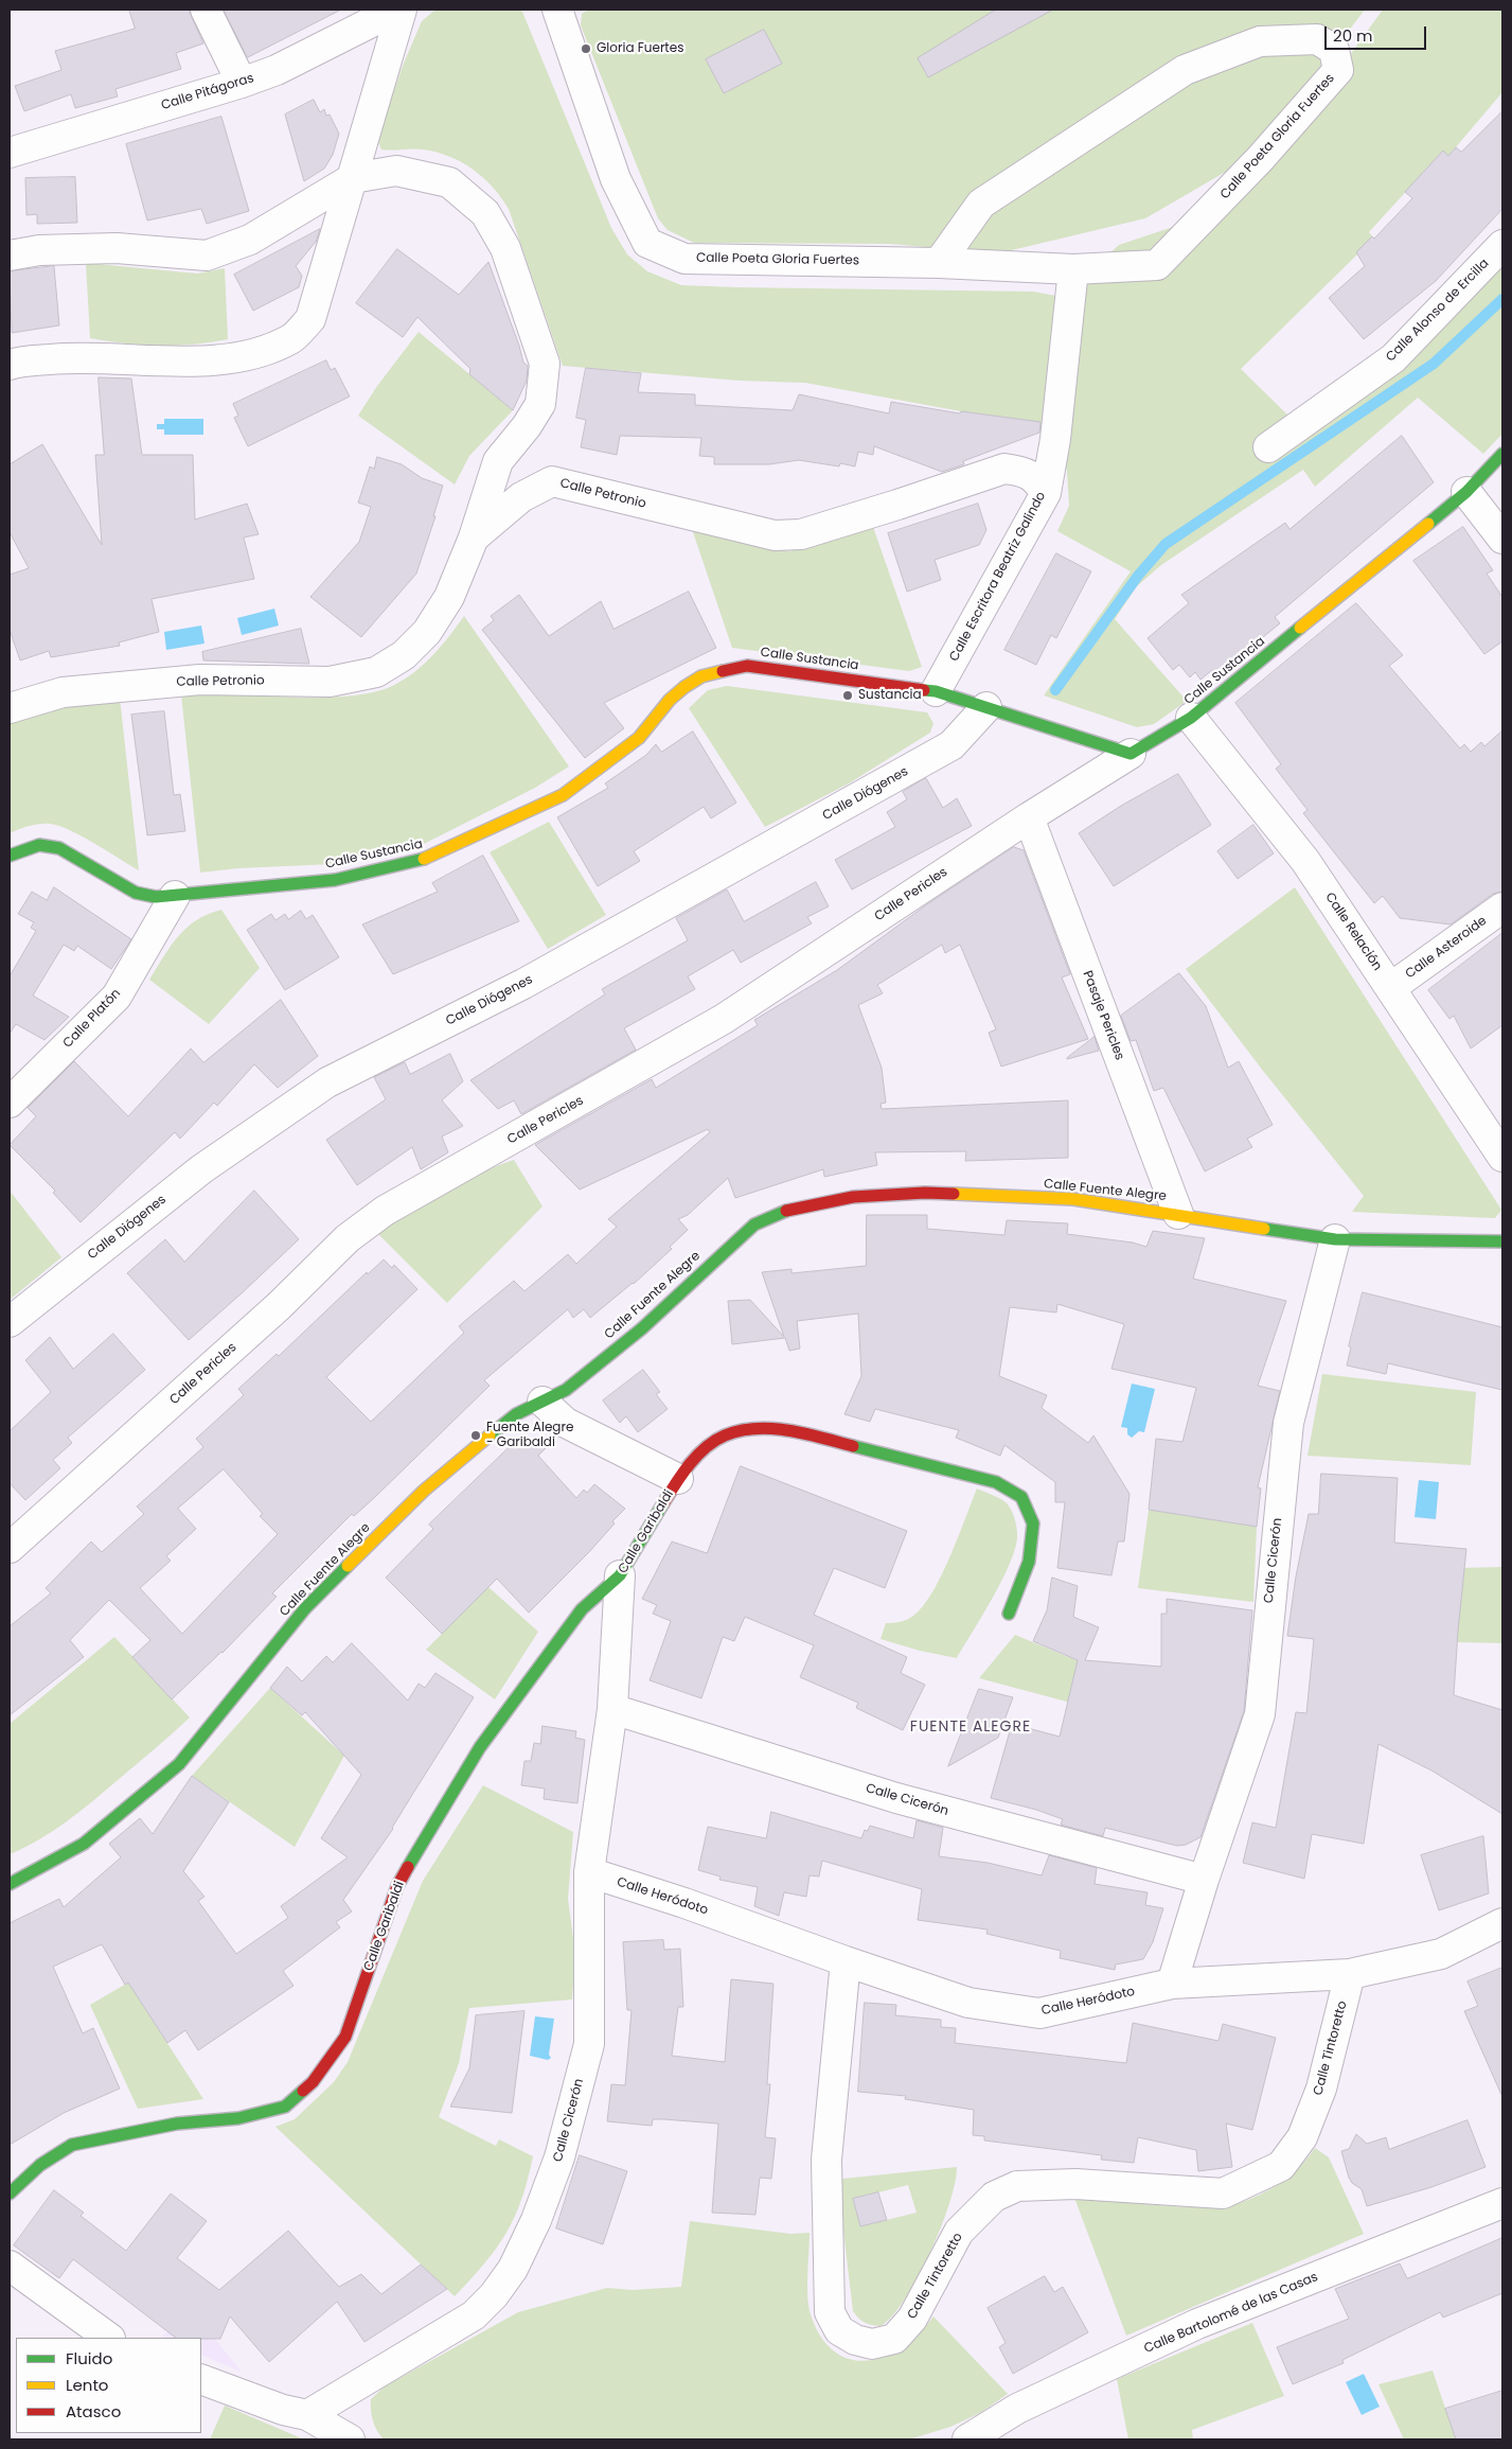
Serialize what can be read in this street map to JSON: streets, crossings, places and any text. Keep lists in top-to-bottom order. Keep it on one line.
{"streets":{"street":["Calle Pitágoras","Calle Poeta Gloria Fuertes","Calle Alonso de Ercilla","Calle Petronio","Calle Escritora Beatriz Galindo","Calle Sustancia","Calle Diógenes","Calle Pericles","Calle Relación","Calle Asteroide","Pasaje Pericles","Calle Platón","Calle Fuente Alegre","Calle Garibaldi","Calle Cicerón","Calle Heródoto","Calle Tintoretto","Calle Bartolomé de las Casas"]},"crossings":[["Calle Poeta Gloria Fuertes","Calle Escritora Beatriz Galindo"],["Calle Petronio","Calle Escritora Beatriz Galindo"],["Calle Escritora Beatriz Galindo","Calle Sustancia"],["Calle Sustancia","Calle Diógenes"],["Calle Sustancia","Calle Pericles"],["Calle Sustancia","Calle Relación"],["Calle Sustancia","Calle Platón"],["Calle Pericles","Pasaje Pericles"],["Calle Relación","Calle Asteroide"],["Pasaje Pericles","Calle Fuente Alegre"],["Calle Fuente Alegre","Calle Garibaldi"],["Calle Fuente Alegre","Calle Cicerón"],["Calle Garibaldi","Calle Cicerón"],["Calle Cicerón","Calle Heródoto"],["Calle Heródoto","Calle Tintoretto"]],"districts":["FUENTE ALEGRE"],"places":["Gloria Fuertes","Sustancia","Fuente Alegre - Garibaldi"],"legend":["Fluido","Lento","Atasco"],"scale_bar":"20 m"}
